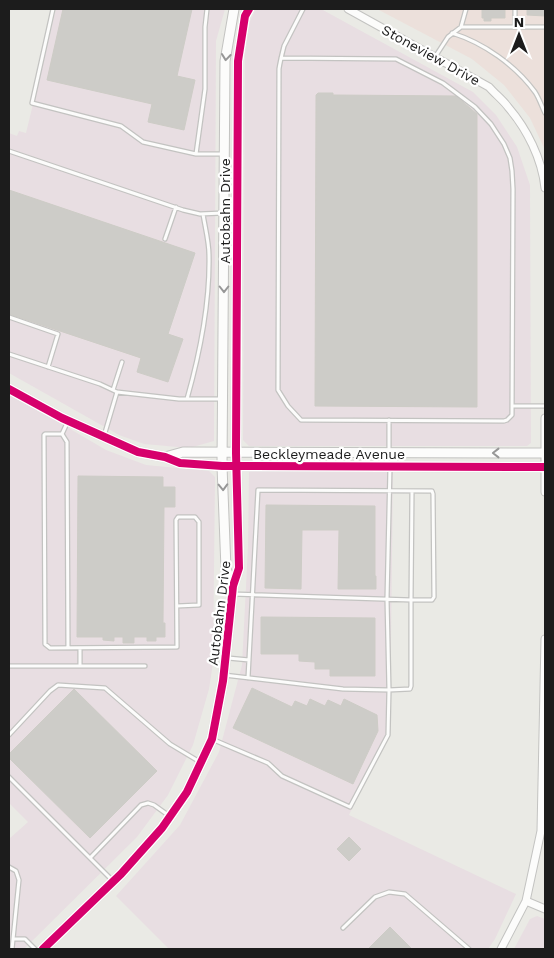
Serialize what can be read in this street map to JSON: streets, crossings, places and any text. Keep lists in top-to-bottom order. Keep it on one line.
{"streets":{"street":["Stoneview Drive","Autobahn Drive","Beckleymeade Avenue"]},"crossings":[["Autobahn Drive","Beckleymeade Avenue"]],"north":"top"}
